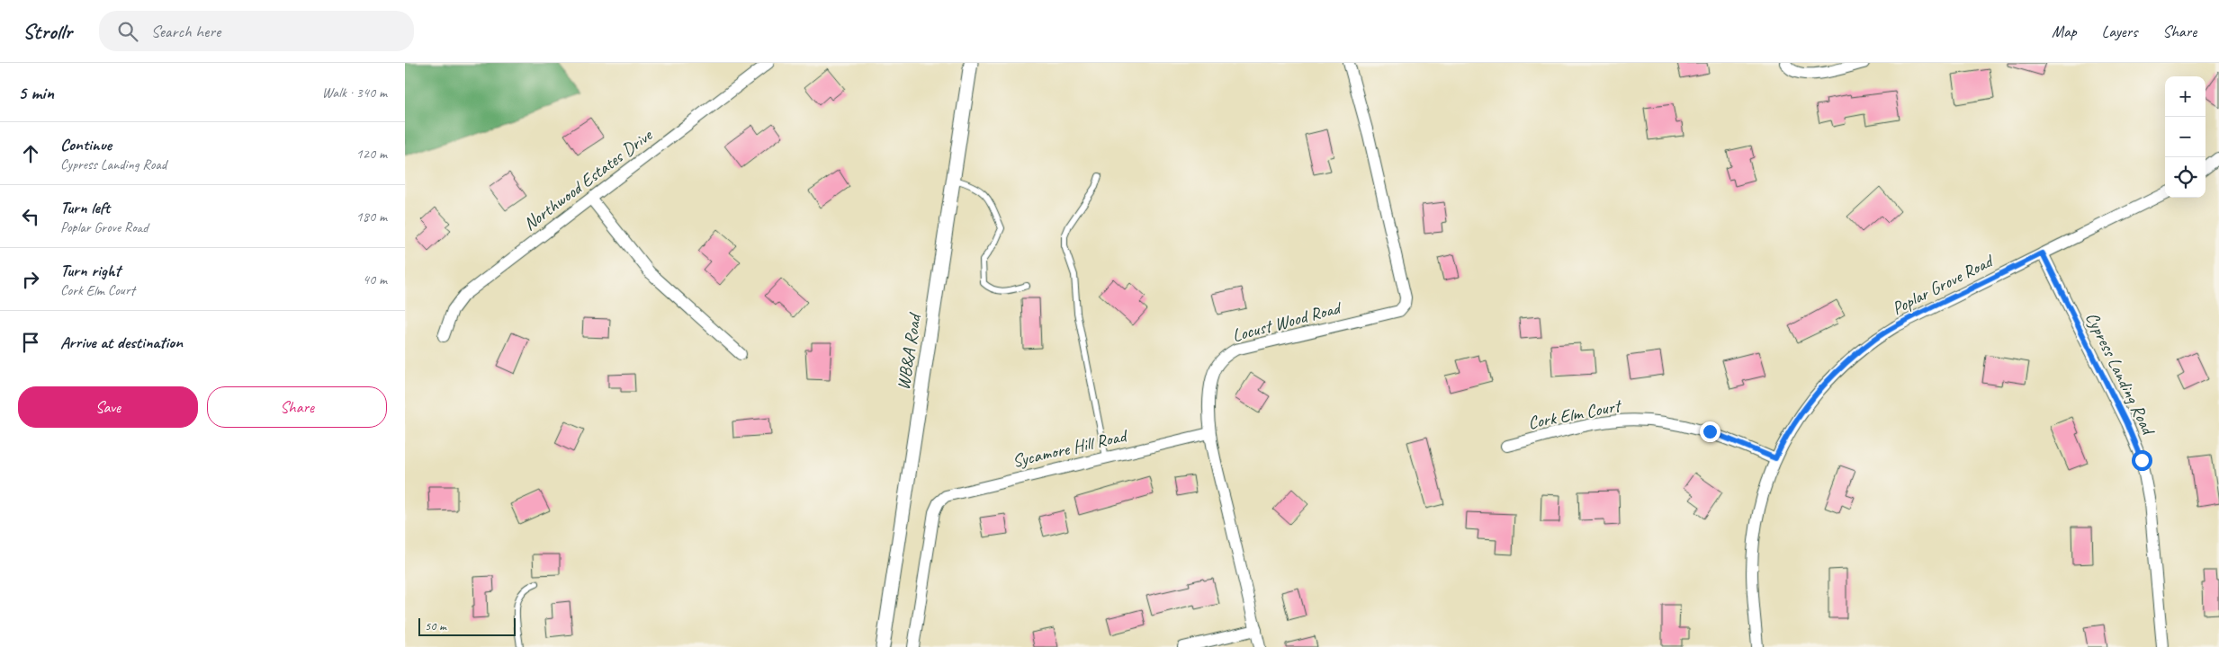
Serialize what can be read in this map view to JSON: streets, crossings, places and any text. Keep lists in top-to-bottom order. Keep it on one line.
{"streets":{"street":["Northwood Estates Drive","Poplar Grove Road","Locust Wood Road","WB&A Road","Cypress Landing Road","Cork Elm Court","Sycamore Hill Road"]},"crossings":[["Poplar Grove Road","Cypress Landing Road"],["Poplar Grove Road","Cork Elm Court"],["Locust Wood Road","Sycamore Hill Road"]],"scale_bar":"50 m","page":{"header":"Strollr","search":"Search here","nav":["Map","Layers","Share"],"heading":["5 min","Walk · 340 m"],"map_buttons":["+","−"],"list":[["Continue","Cypress Landing Road","120 m"],["Turn left","Poplar Grove Road","180 m"],["Turn right","Cork Elm Court","40 m"],"Arrive at destination"],"buttons":["Save","Share"],"scale":"50 m"}}
